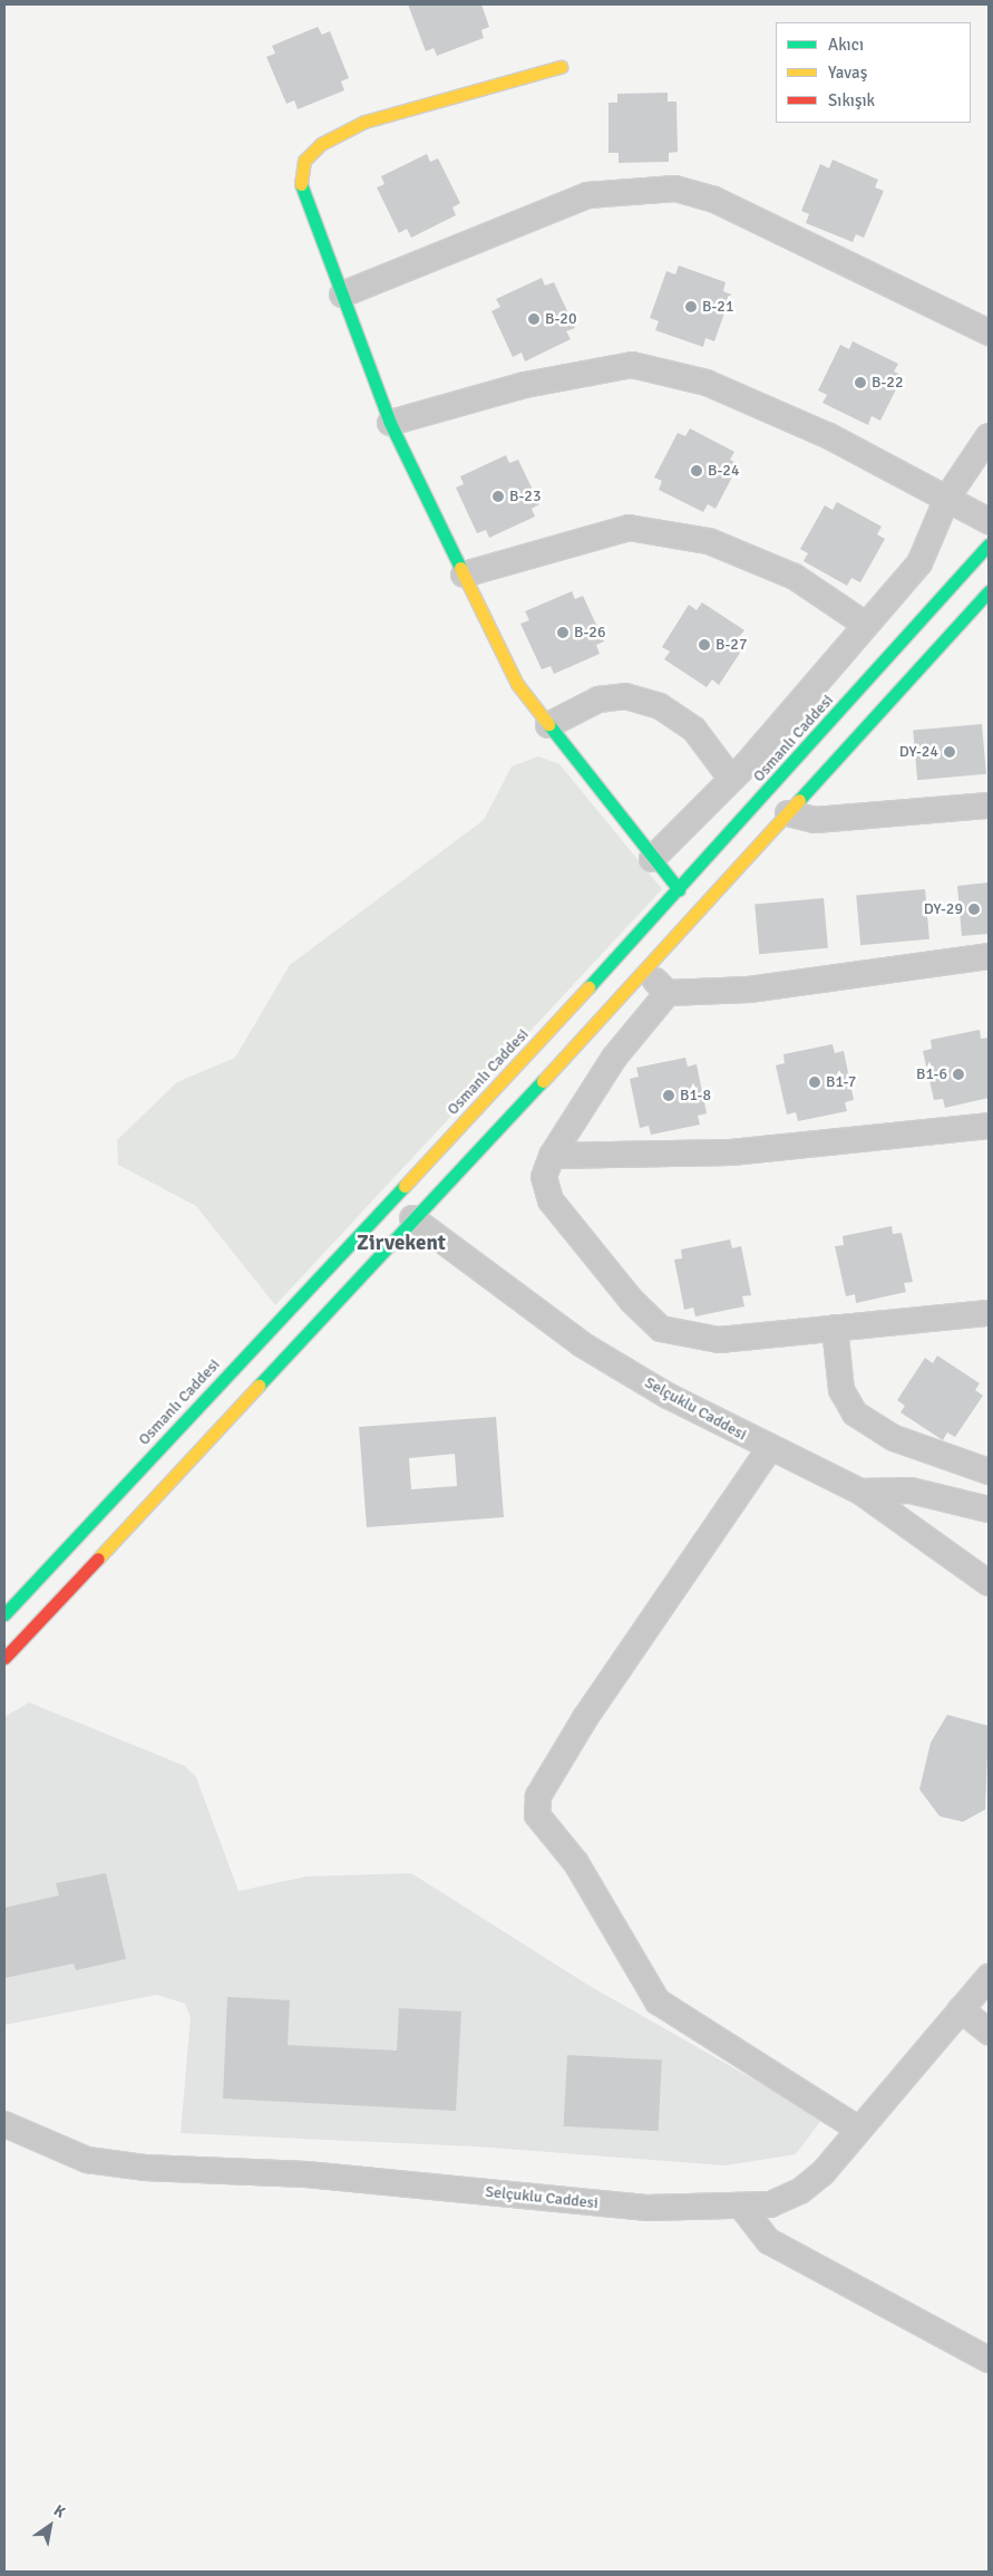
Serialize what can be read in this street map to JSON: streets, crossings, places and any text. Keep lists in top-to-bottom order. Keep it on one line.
{"streets":{"street":["Osmanlı Caddesi","Selçuklu Caddesi"]},"districts":["Zirvekent"],"places":["B-21","B-20","B-22","B-24","B-23","B-26","B-27","DY-24","DY-29","B1-6","B1-7","B1-8"],"legend":["Akıcı","Yavaş","Sıkışık"],"north":"top right"}
